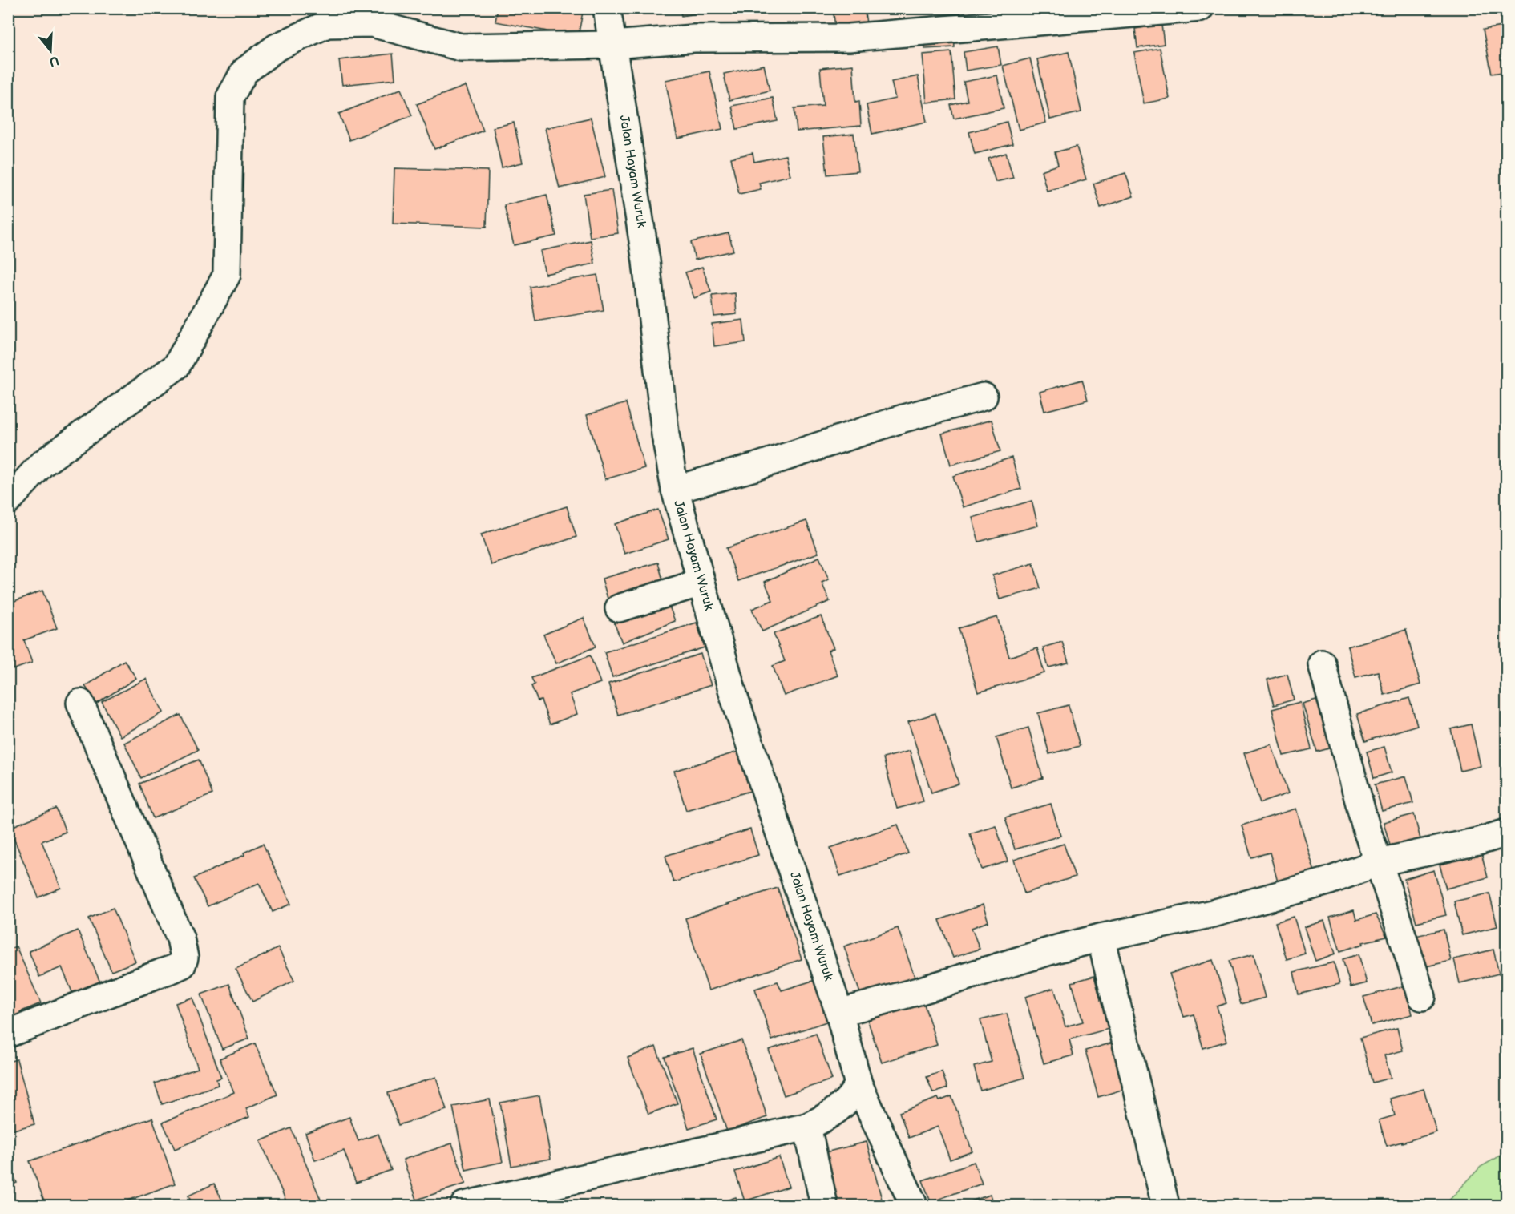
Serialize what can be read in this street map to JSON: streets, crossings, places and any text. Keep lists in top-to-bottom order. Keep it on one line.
{"streets":{"street":["Jalan Hayam Wuruk"]},"north":"bottom"}
